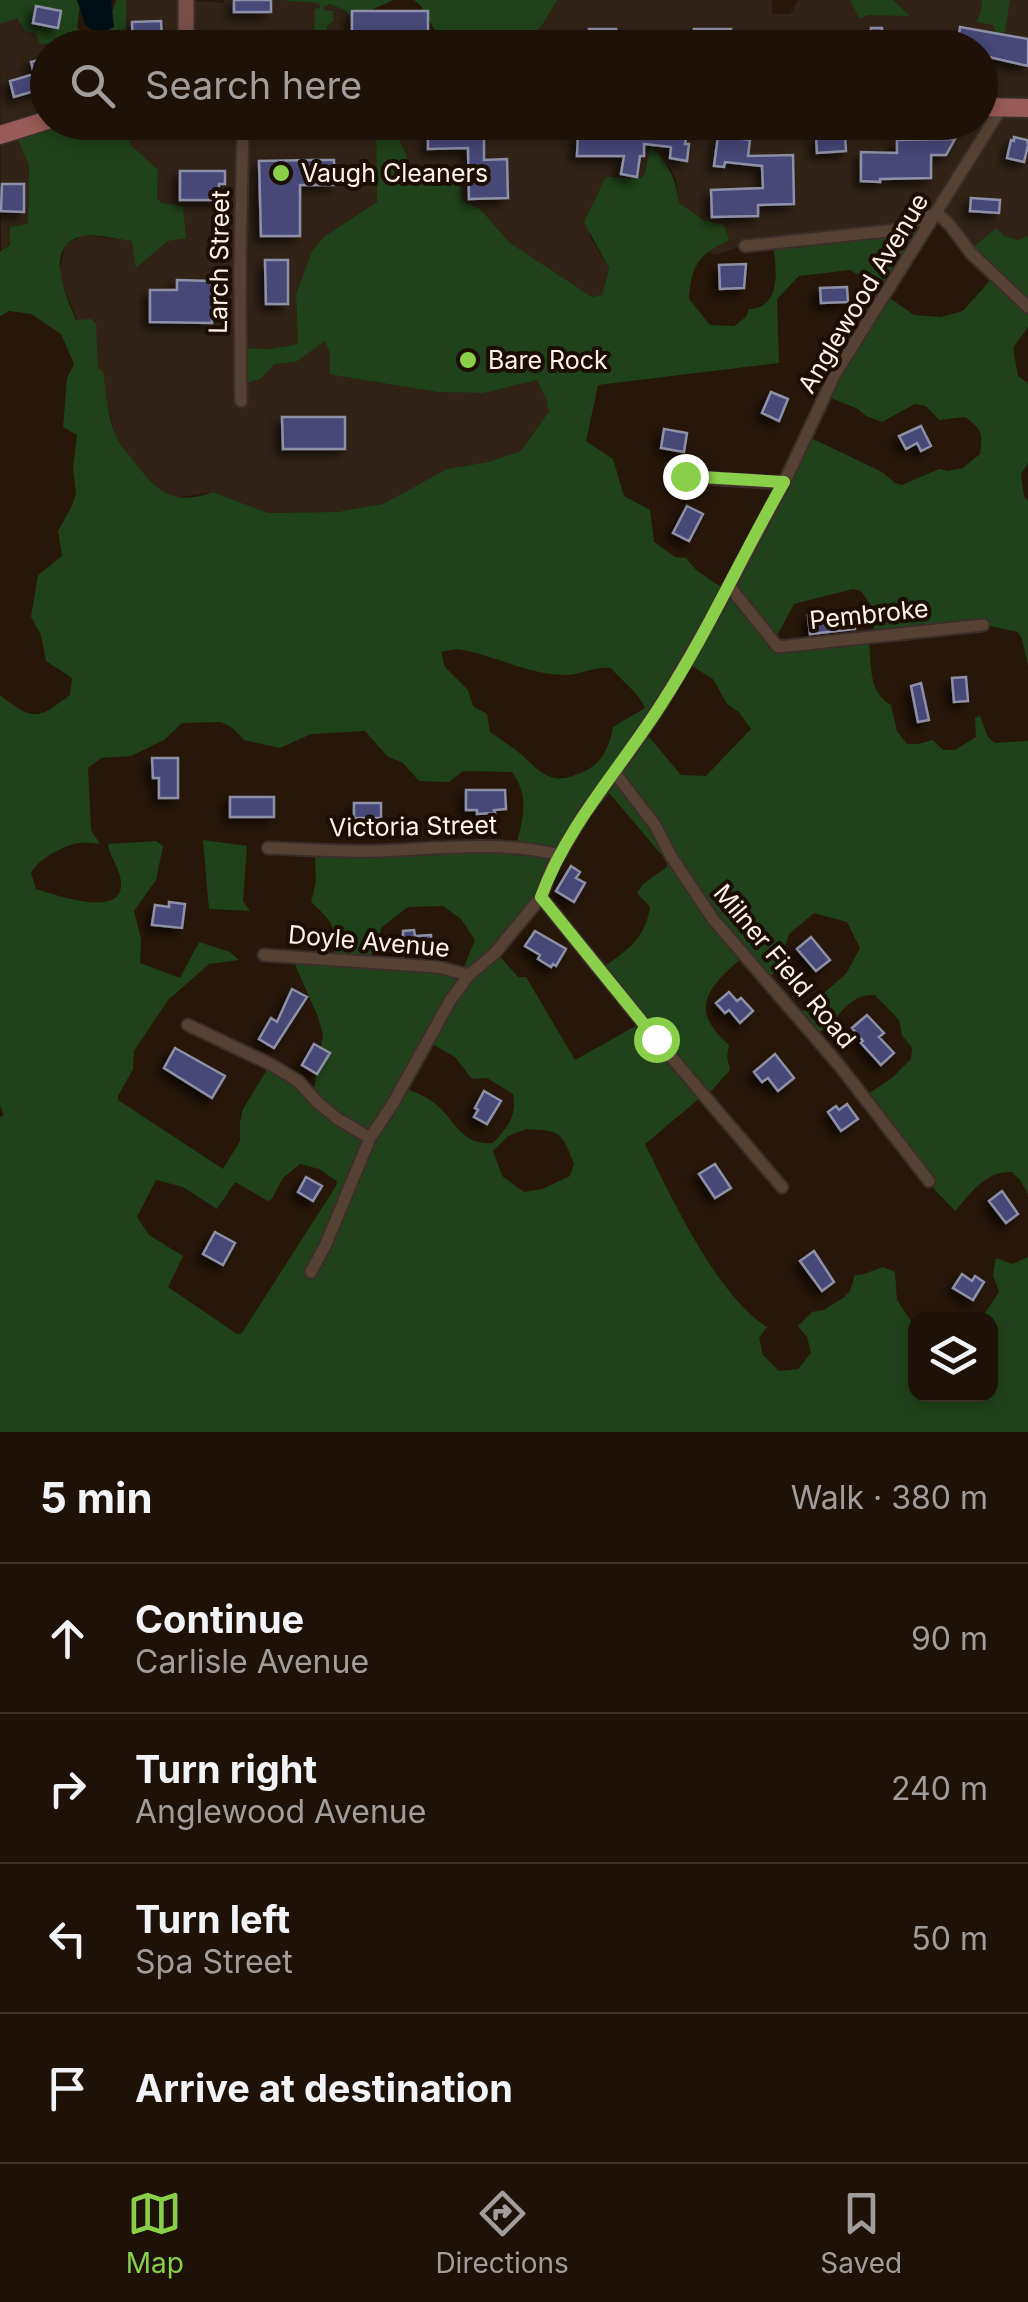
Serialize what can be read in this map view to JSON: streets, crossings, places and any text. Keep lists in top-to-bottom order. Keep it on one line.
{"streets":{"street":["Larch Street","Anglewood Avenue","Pembroke","Victoria Street","Doyle Avenue","Milner Field Road"]},"crossings":[["Anglewood Avenue","Pembroke"],["Anglewood Avenue","Victoria Street"],["Anglewood Avenue","Doyle Avenue"],["Anglewood Avenue","Milner Field Road"]],"places":["Vaugh Cleaners","Bare Rock"],"page":{"search":"Search here","heading":["5 min","Walk · 380 m"],"list":[["Continue","Carlisle Avenue","90 m"],["Turn right","Anglewood Avenue","240 m"],["Turn left","Spa Street","50 m"],"Arrive at destination"],"nav":["Map","Directions","Saved"]}}
